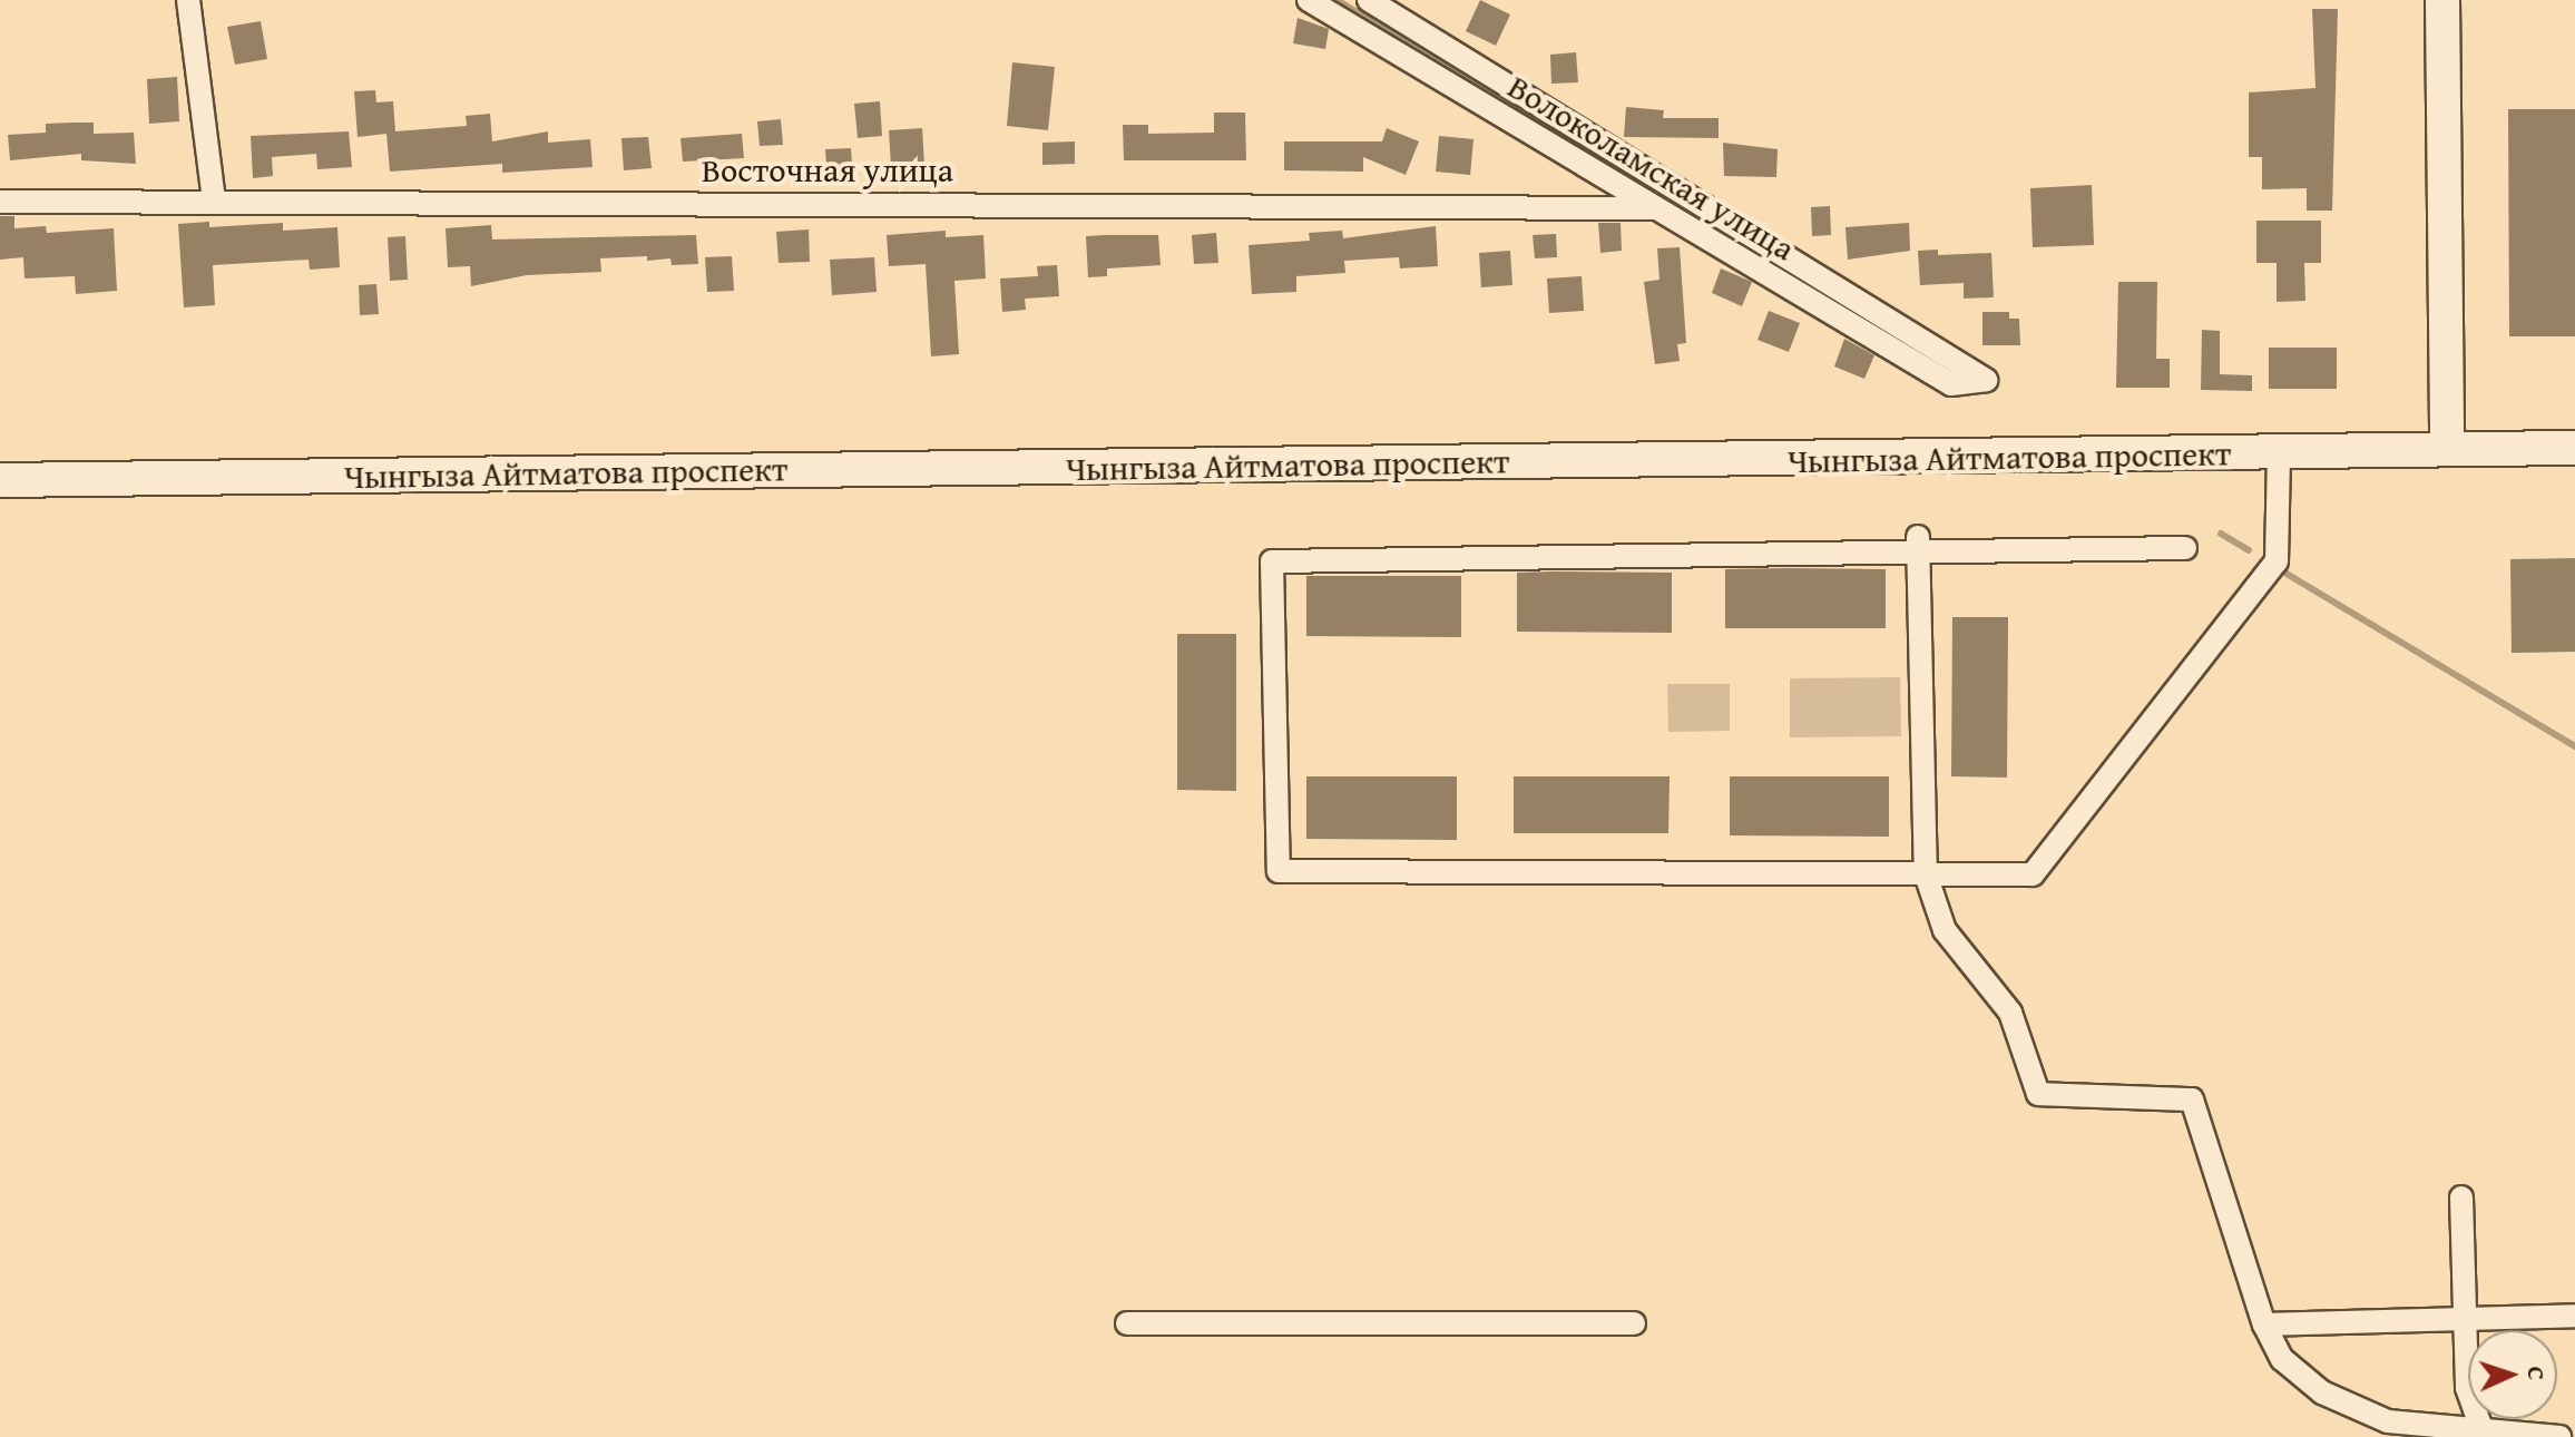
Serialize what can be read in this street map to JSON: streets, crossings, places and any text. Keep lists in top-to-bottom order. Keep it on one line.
{"streets":{"main road":["Чынгыза Айтматова проспект"],"street":["Волоколамская улица","Восточная улица"]},"crossings":[["Волоколамская улица","Восточная улица"]],"north":"right"}
